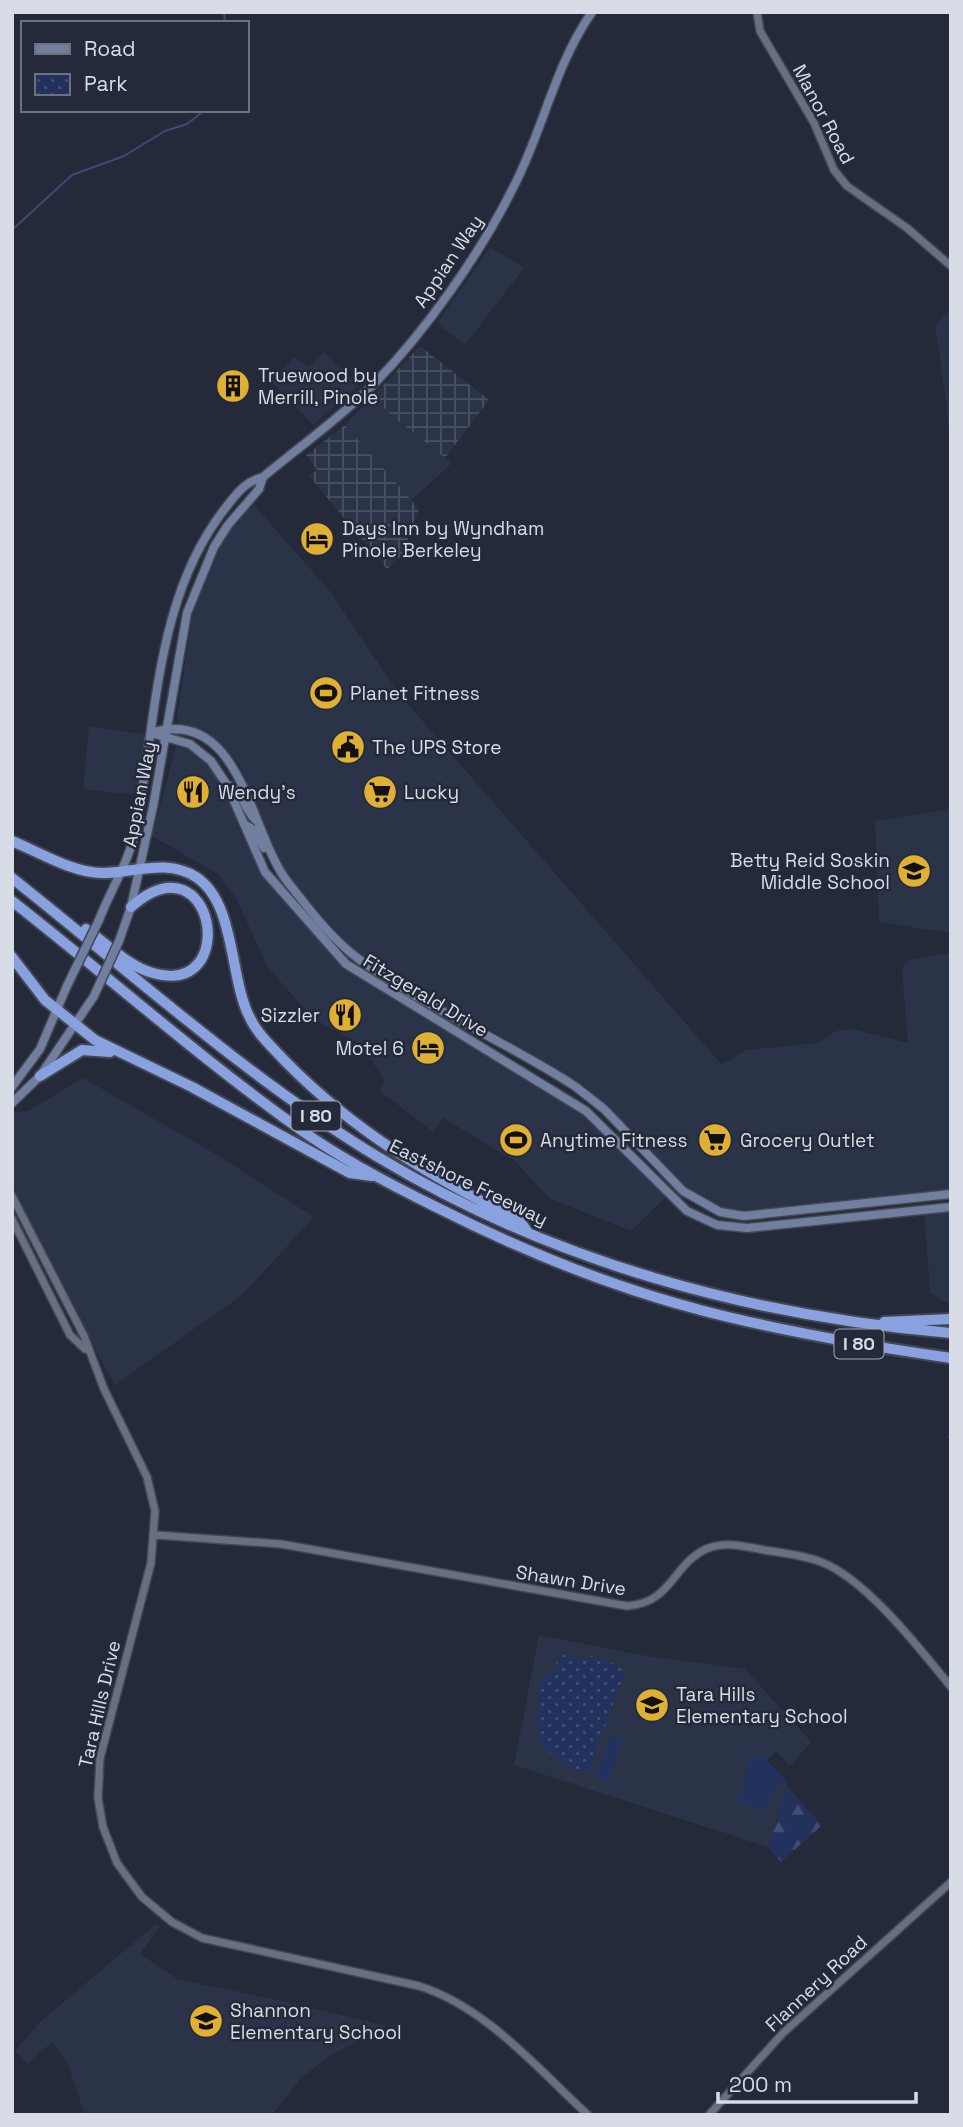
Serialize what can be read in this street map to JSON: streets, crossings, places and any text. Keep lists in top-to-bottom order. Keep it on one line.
{"streets":{"highway":["I 80","Eastshore Freeway"],"main road":["Appian Way","Fitzgerald Drive"],"street":["Manor Road","Shawn Drive","Tara Hills Drive","Flannery Road"]},"crossings":[["Appian Way","Fitzgerald Drive"],["Shawn Drive","Tara Hills Drive"]],"places":{"building":["Truewood by Merrill, Pinole"],"hotel":["Days Inn by Wyndham Pinole Berkeley","Motel 6"],"sports":["Planet Fitness","Anytime Fitness"],"public building":["The UPS Store"],"restaurant":["Wendy's","Sizzler"],"supermarket":["Lucky","Grocery Outlet"],"school or university":["Betty Reid Soskin Middle School","Tara Hills Elementary School","Shannon Elementary School"]},"legend":["Road","Park"],"scale_bar":"200 m"}
